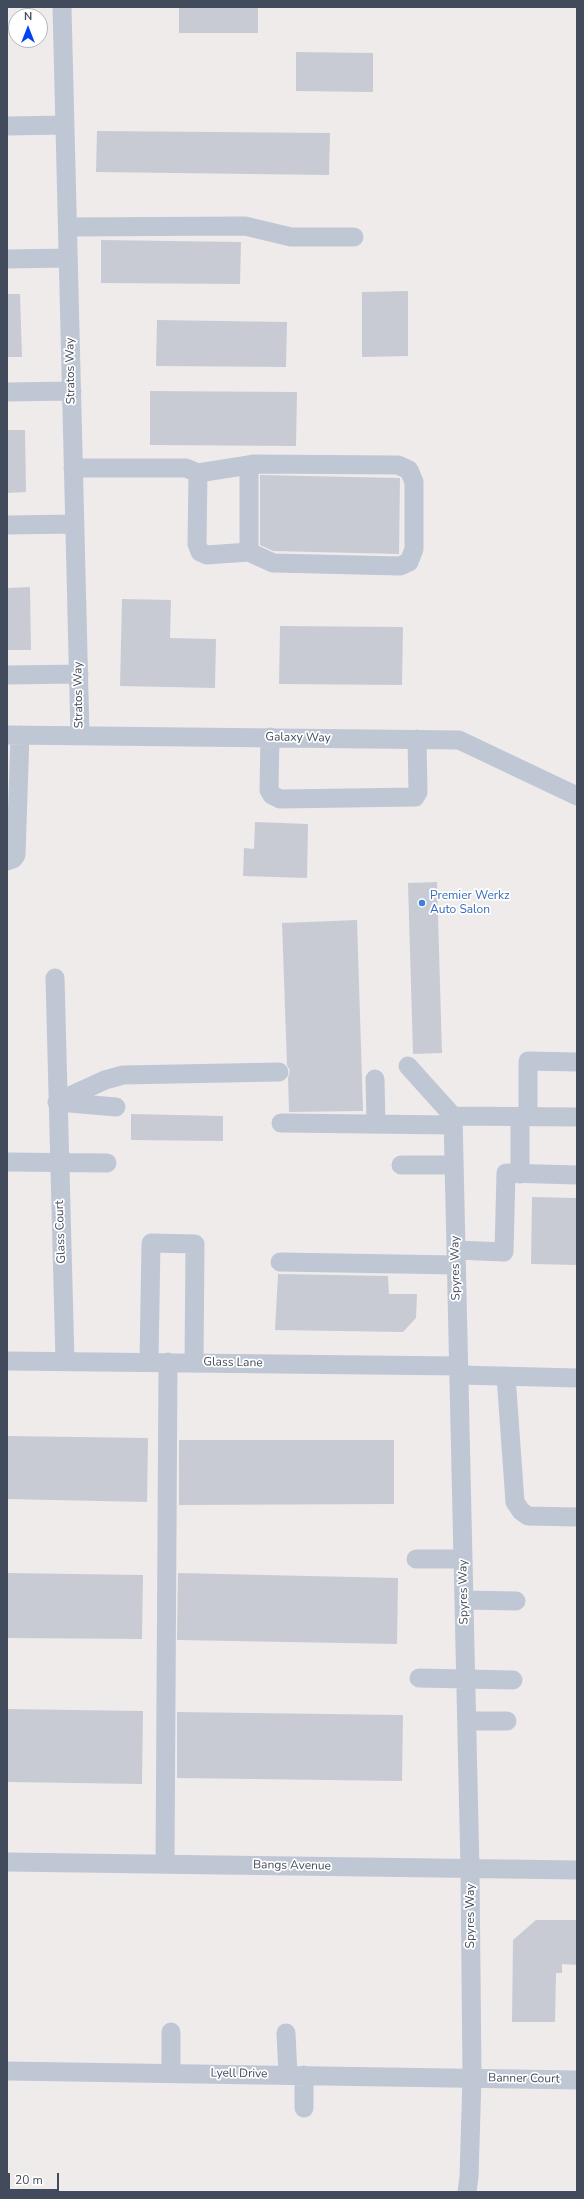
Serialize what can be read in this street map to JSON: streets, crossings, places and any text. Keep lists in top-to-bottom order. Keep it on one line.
{"streets":{"street":["Stratos Way","Galaxy Way","Glass Court","Spyres Way","Glass Lane","Bangs Avenue","Lyell Drive","Banner Court"]},"crossings":[["Stratos Way","Galaxy Way"],["Glass Court","Glass Lane"],["Spyres Way","Glass Lane"],["Spyres Way","Bangs Avenue"],["Spyres Way","Lyell Drive"],["Spyres Way","Banner Court"],["Lyell Drive","Banner Court"]],"places":["Premier Werkz Auto Salon"],"scale_bar":"20 m","north":"top"}
